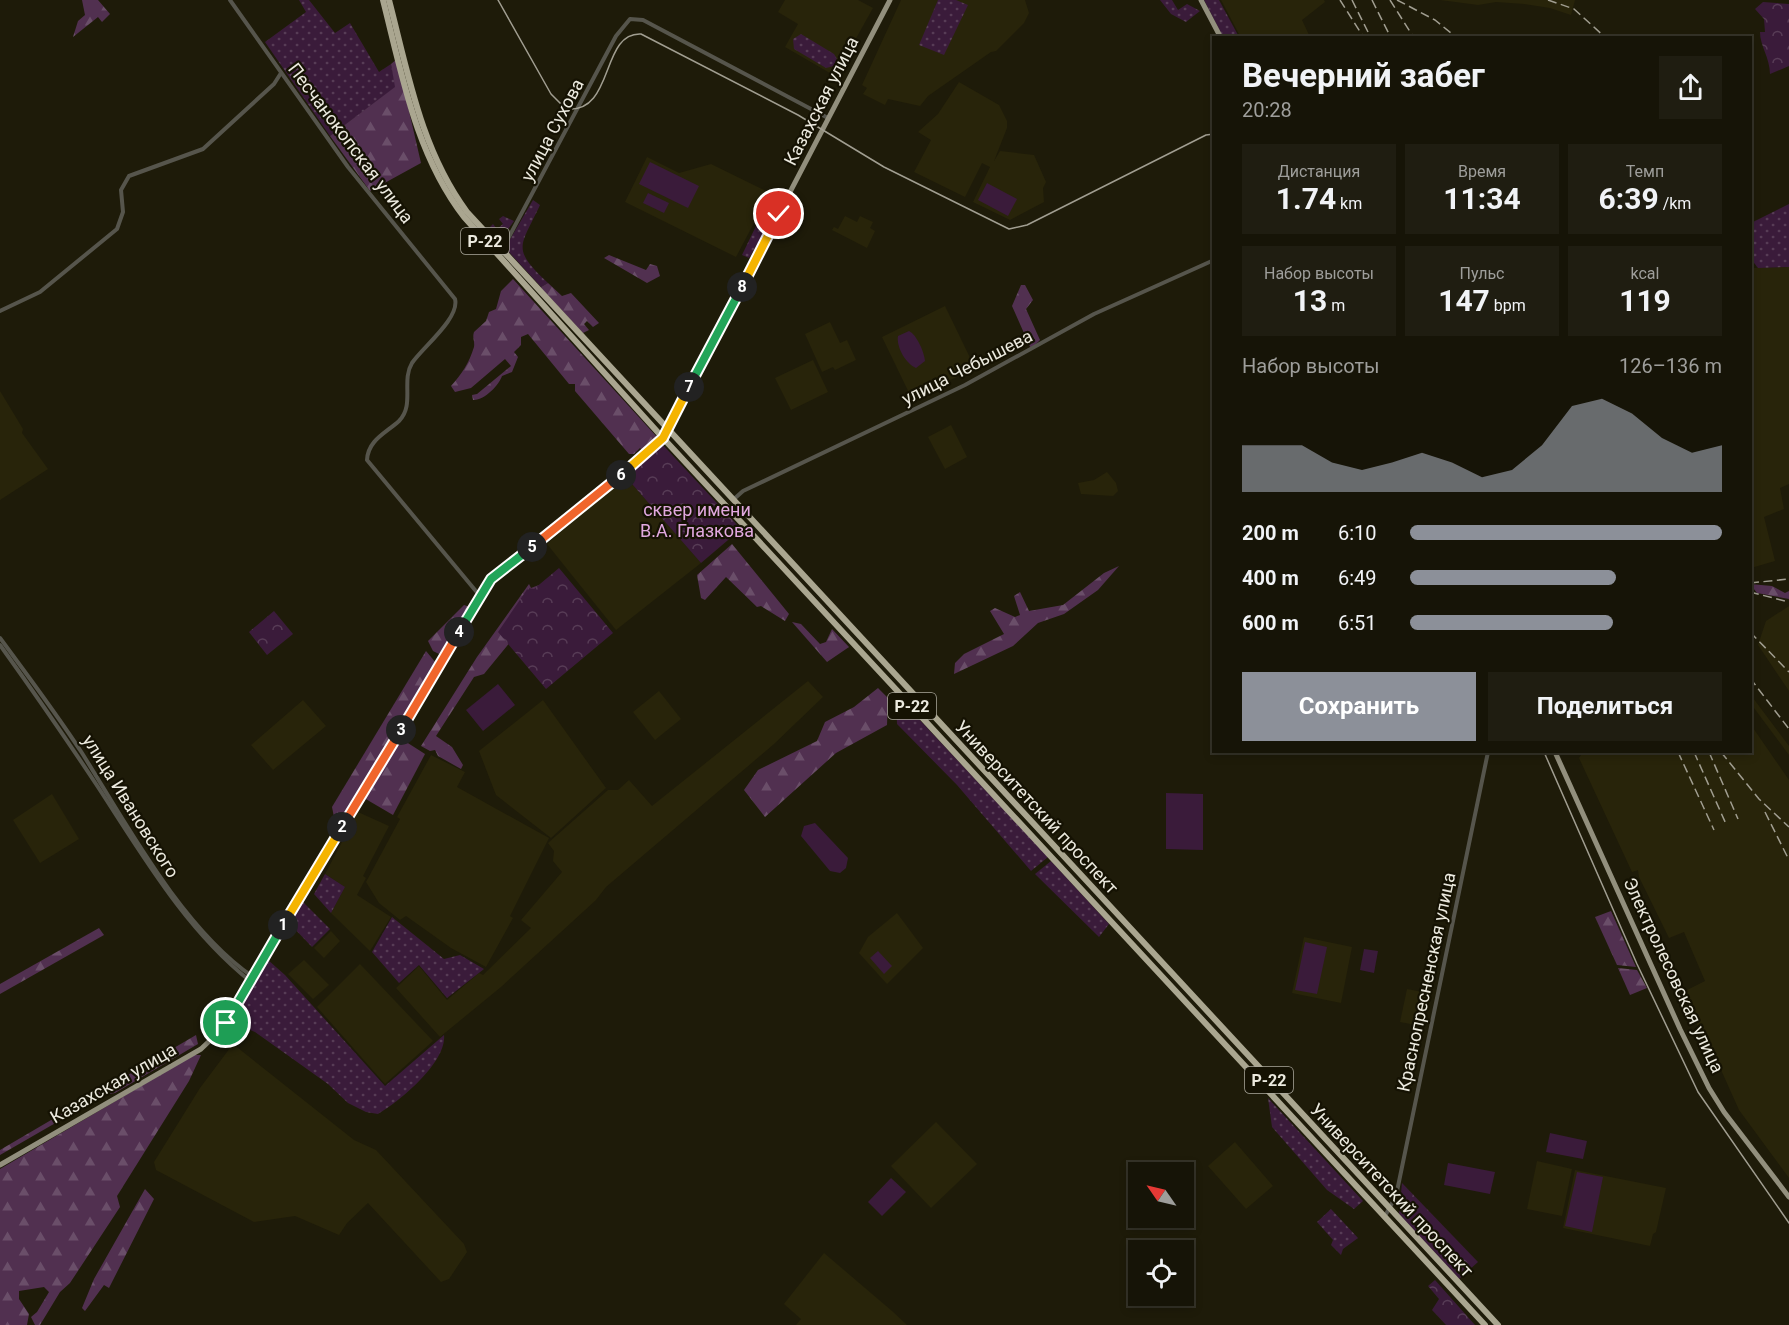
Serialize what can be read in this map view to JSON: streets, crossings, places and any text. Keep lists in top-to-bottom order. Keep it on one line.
{"streets":{"highway":["Р-22","Университетский проспект"],"main road":["Казахская улица","Электролесовская улица"],"street":["улица Сухова","Песчанокопская улица","улица Чебышева","улица Ивановского","Краснопресненская улица"]},"crossings":[["Казахская улица","улица Сухова"],["Казахская улица","Песчанокопская улица"],["Казахская улица","улица Ивановского"],["Казахская улица","Университетский проспект"],["улица Сухова","Университетский проспект"],["улица Чебышева","Университетский проспект"],["Университетский проспект","Краснопресненская улица"]],"parks":["сквер имени В.А. Глазкова"],"north":"top left","page":{"heading":["Вечерний забег","20:28"],"stats":[["Дистанция","1.74 km"],["Время","11:34"],["Темп","6:39 /km"],["Набор высоты","13 m"],["Пульс","147 bpm"],["kcal","119"]],"pins":["8","7","6","5","4","3","2","1"],"chart":["Набор высоты","126–136 m"],"list":[{"name":"200 m","note":"6:10"},{"name":"400 m","note":"6:49"},{"name":"600 m","note":"6:51"}],"buttons":["Сохранить","Поделиться"]}}
